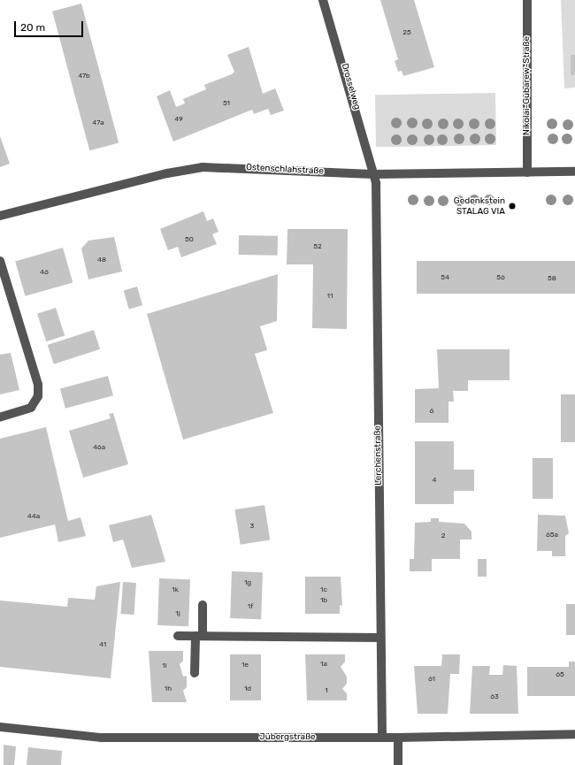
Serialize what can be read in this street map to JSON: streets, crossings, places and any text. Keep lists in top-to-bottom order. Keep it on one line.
{"streets":{"street":["Nikolai-Gubarew-Straße","Drosselweg","Ostenschlahstraße","Lerchenstraße","Jübergstraße"]},"crossings":[["Nikolai-Gubarew-Straße","Ostenschlahstraße"],["Drosselweg","Ostenschlahstraße"],["Drosselweg","Lerchenstraße"],["Ostenschlahstraße","Lerchenstraße"],["Lerchenstraße","Jübergstraße"]],"places":["Gedenkstein STALAG VIA"],"house_numbers":["25","47b","51","49","47a","50","52","48","46","54","56","58","11","6","46a","4","44a","3","65a","2","1g","1k","1c","1b","1f","1j","41","1a","1e","1i","65","61","1h","1d","1","63"],"scale_bar":"20 m"}
